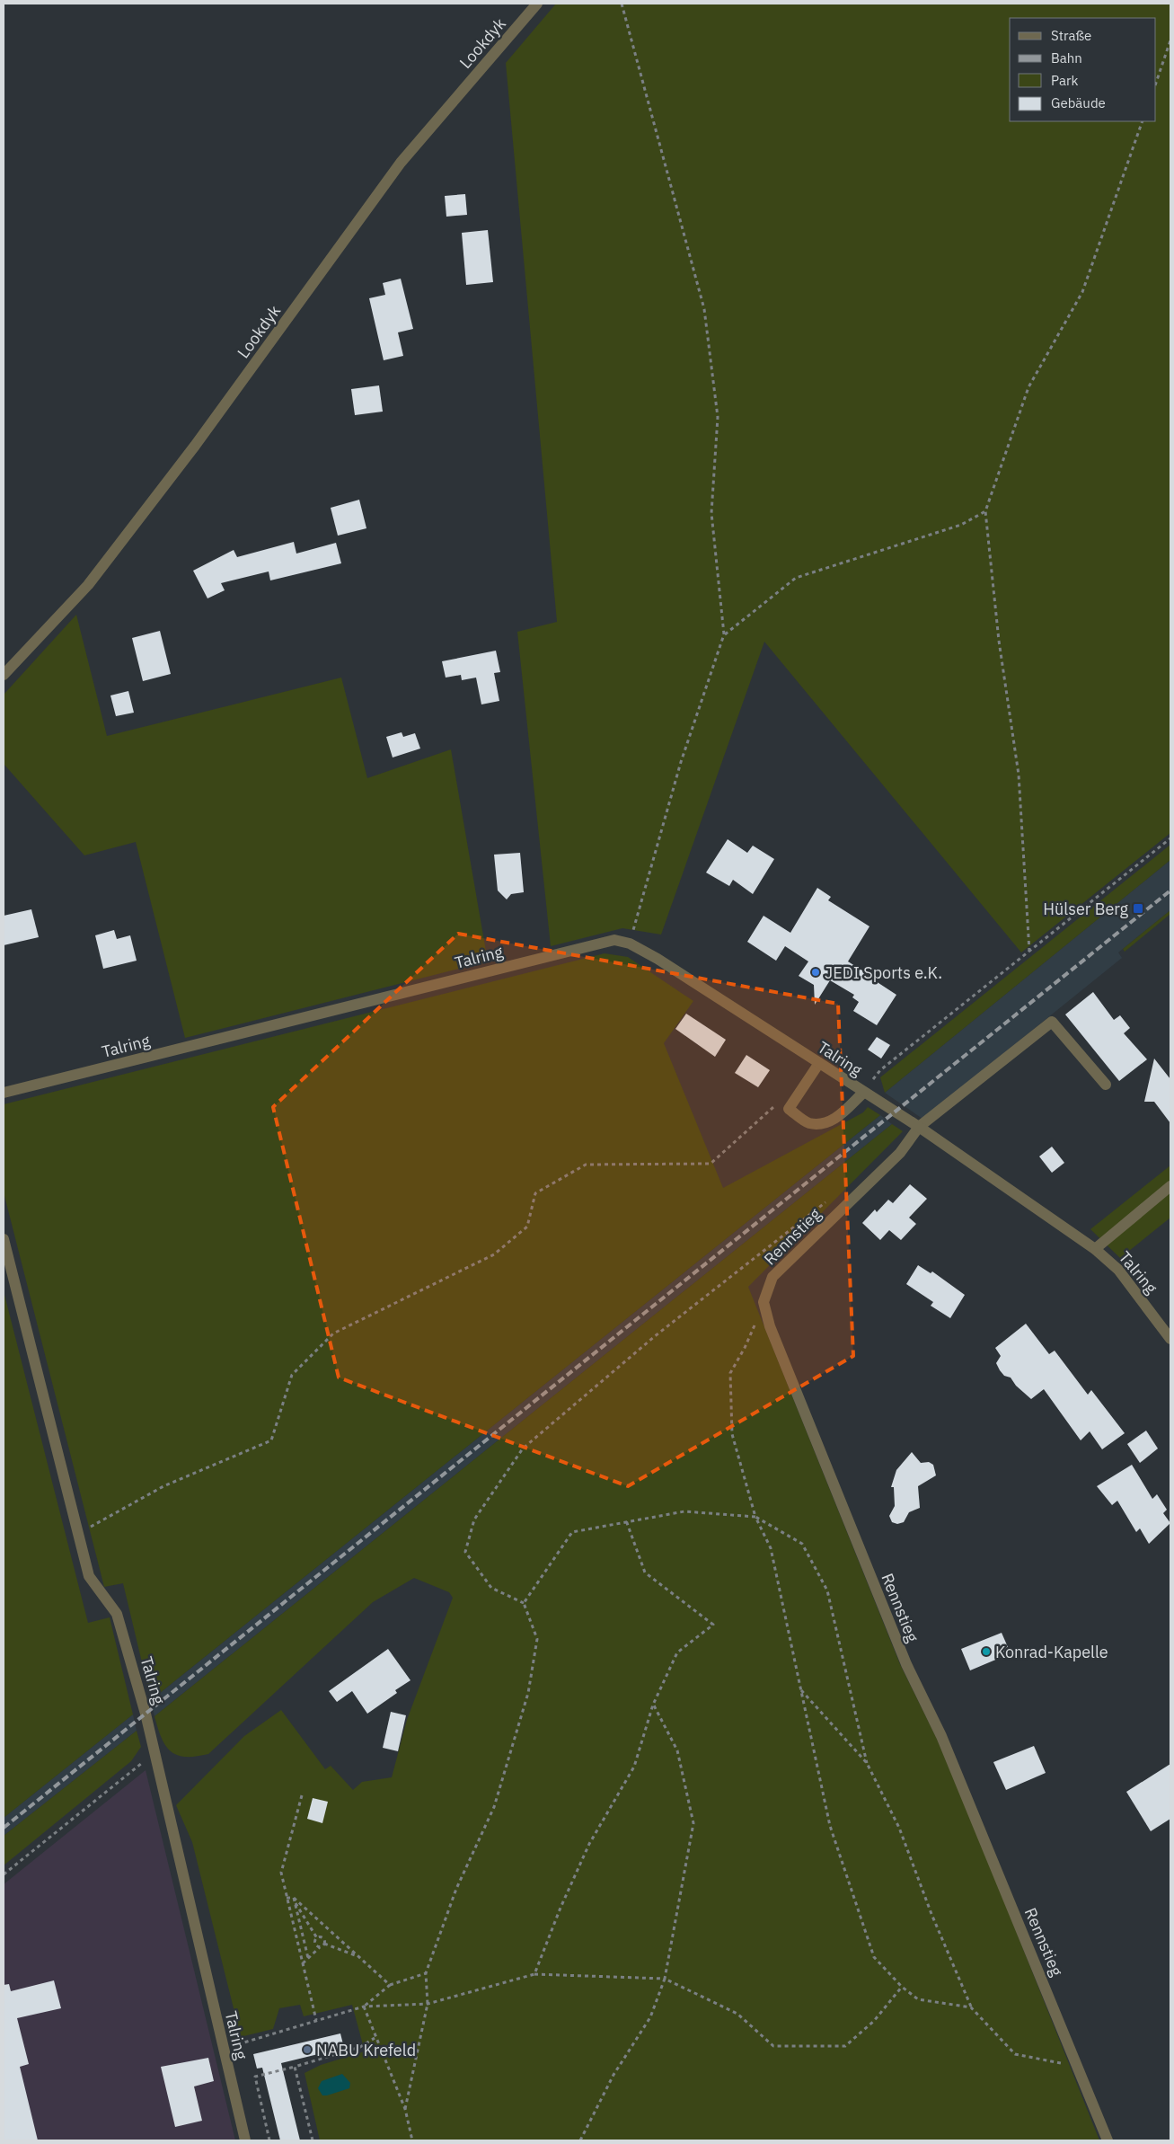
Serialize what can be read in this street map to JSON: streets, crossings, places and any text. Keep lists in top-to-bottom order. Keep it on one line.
{"streets":{"street":["Lookdyk","Talring","Rennstieg"]},"crossings":[["Talring","Rennstieg"]],"places":{"transit":["Hülser Berg"],"other":["JEDI Sports e.K.","Konrad-Kapelle","NABU Krefeld"]},"legend":["Straße","Bahn","Park","Gebäude"]}
